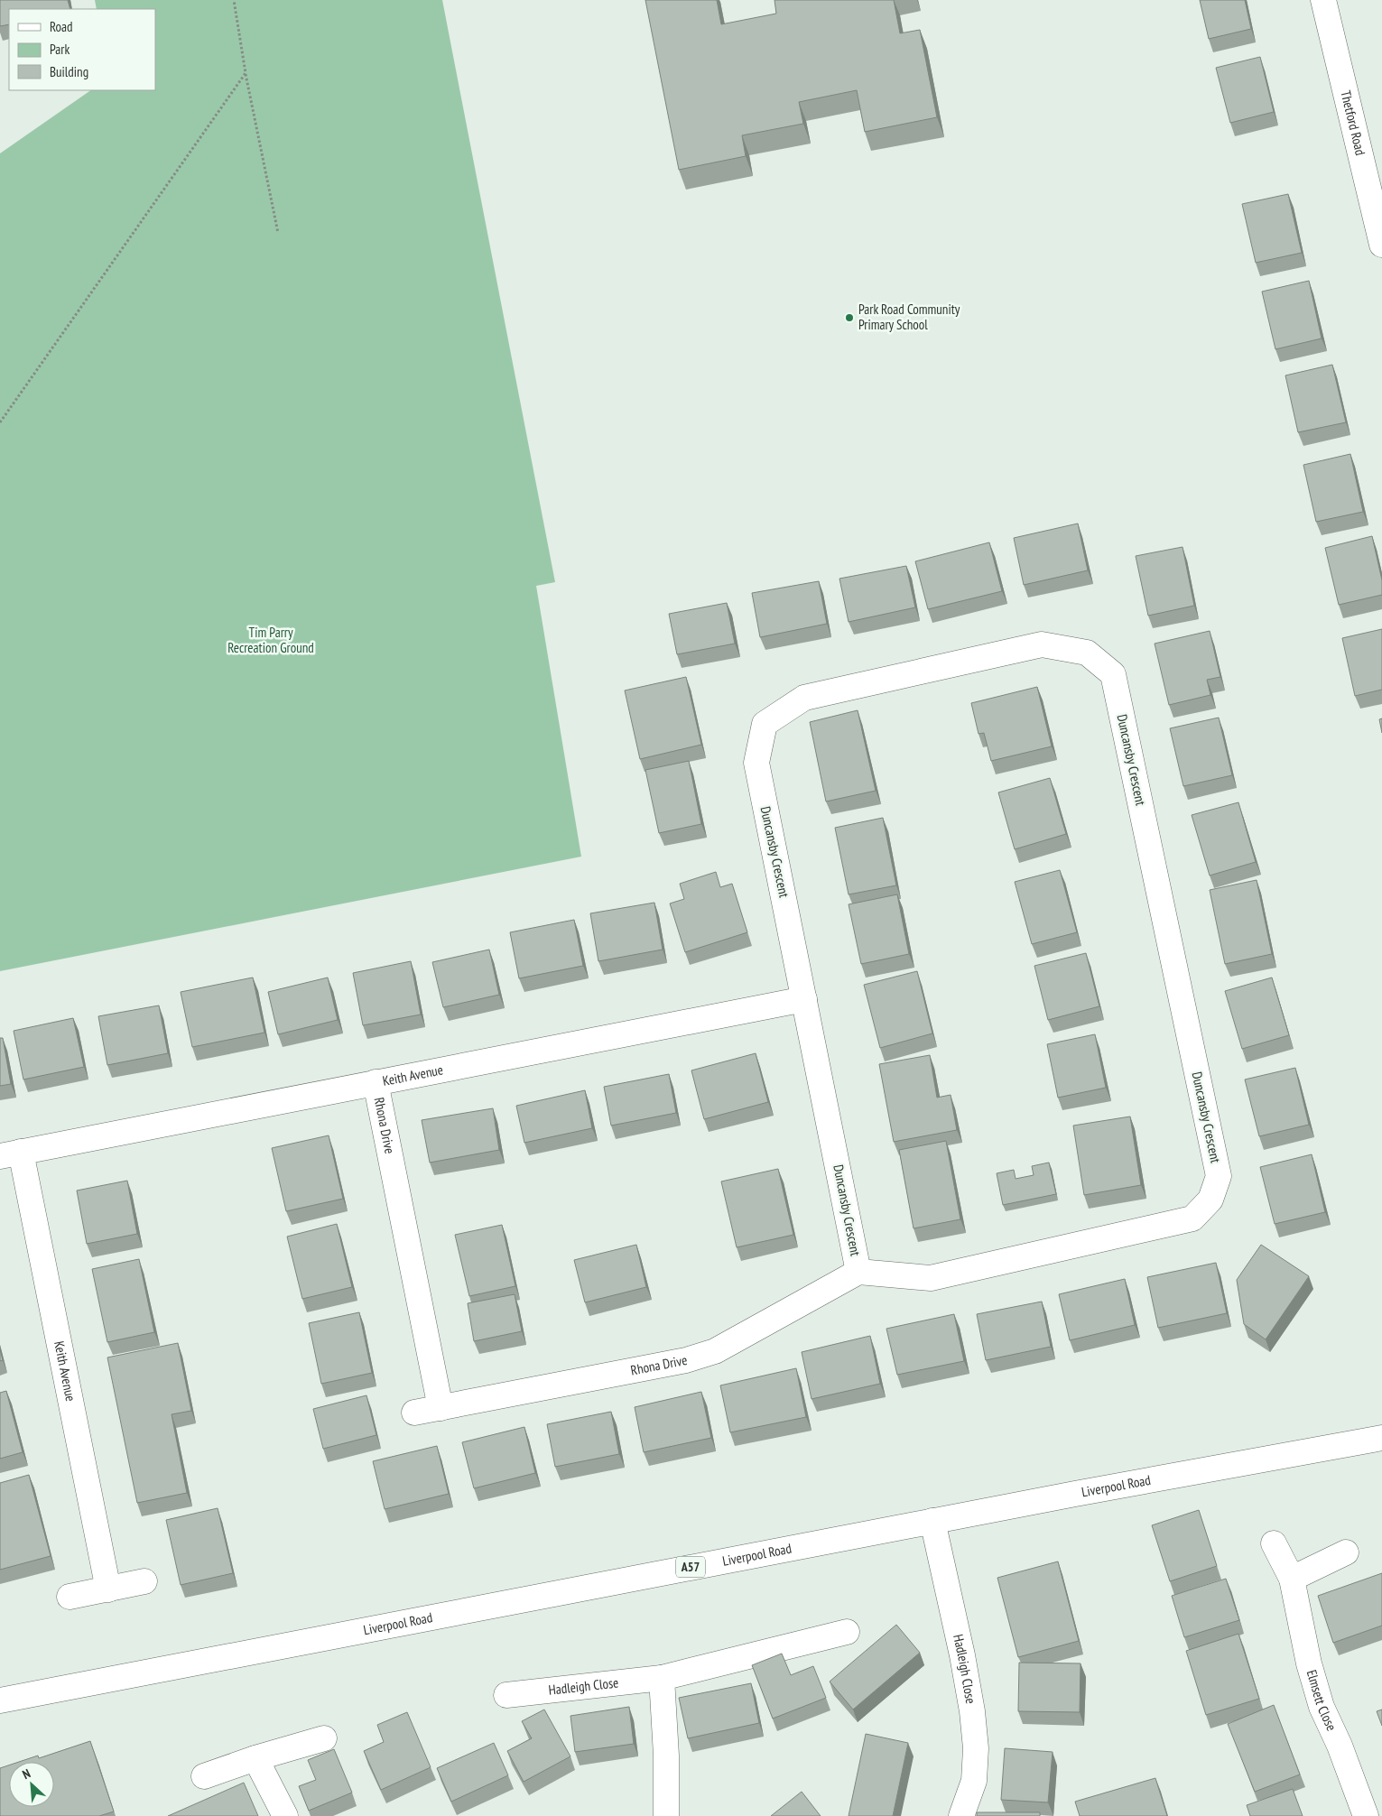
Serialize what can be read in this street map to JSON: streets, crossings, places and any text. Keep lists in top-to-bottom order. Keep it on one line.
{"streets":{"main road":["Thetford Road","Duncansby Crescent","Keith Avenue","Rhona Drive","Liverpool Road","A57","Hadleigh Close","Elmsett Close"]},"crossings":[["Duncansby Crescent","Keith Avenue"],["Duncansby Crescent","Rhona Drive"],["Keith Avenue","Rhona Drive"],["Liverpool Road","Hadleigh Close"]],"parks":["Tim Parry Recreation Ground"],"places":["Park Road Community Primary School"],"legend":["Road","Park","Building"],"north":"top left"}
